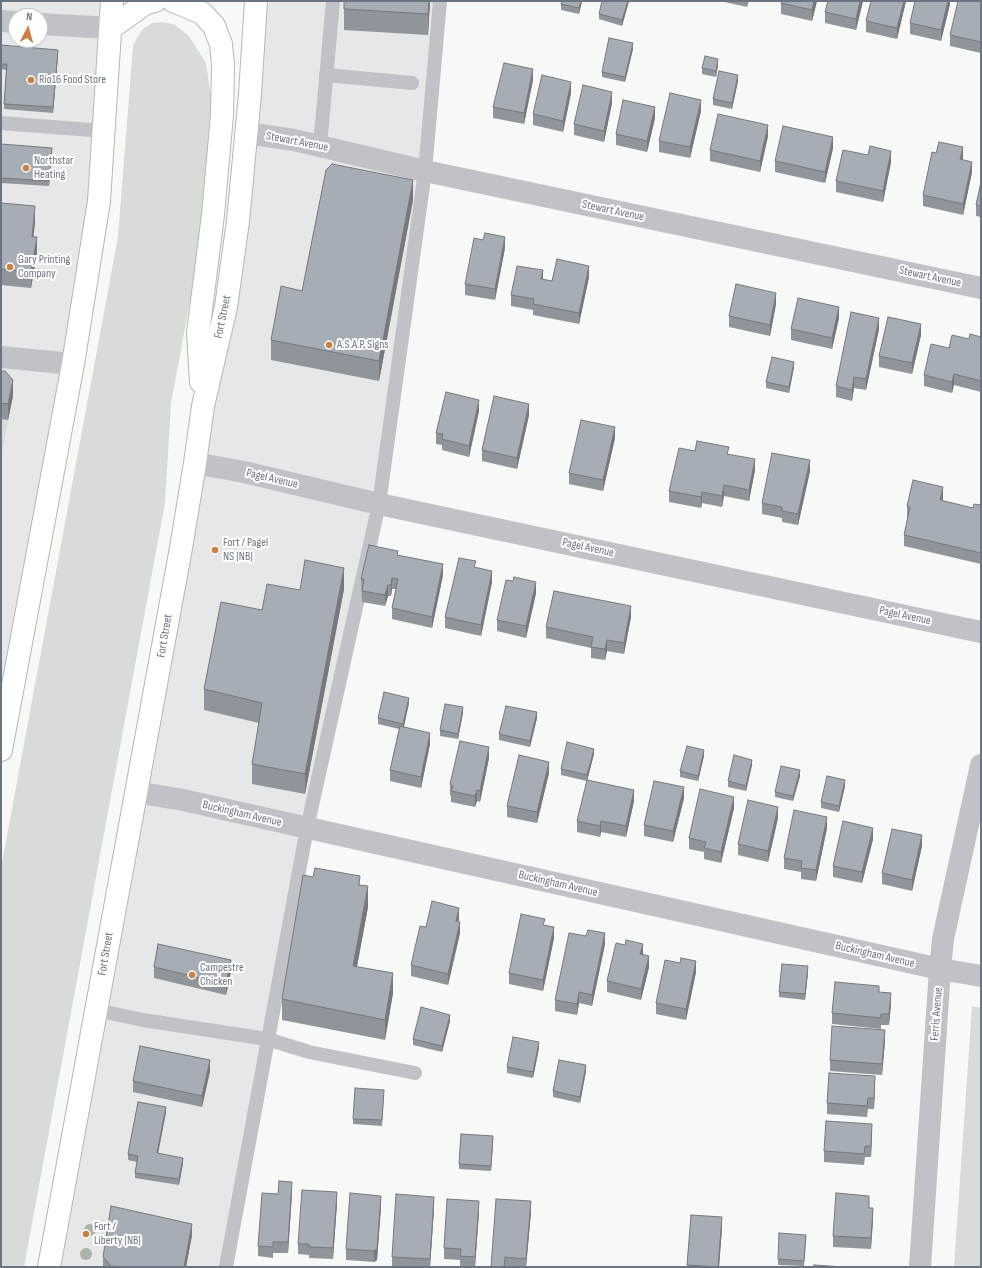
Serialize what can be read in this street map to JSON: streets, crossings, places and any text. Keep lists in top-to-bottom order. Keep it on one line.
{"streets":{"main road":["Fort Street"],"street":["Stewart Avenue","Pagel Avenue","Buckingham Avenue","Ferris Avenue"]},"crossings":[["Stewart Avenue","Fort Street"],["Fort Street","Pagel Avenue"],["Fort Street","Buckingham Avenue"],["Buckingham Avenue","Ferris Avenue"]],"places":["Rio16 Food Store","Northstar Heating","Gary Printing Company","A.S.A.P. Signs","Fort / Pagel NS (NB)","Campestre Chicken","Fort / Liberty (NB)"],"north":"top"}
